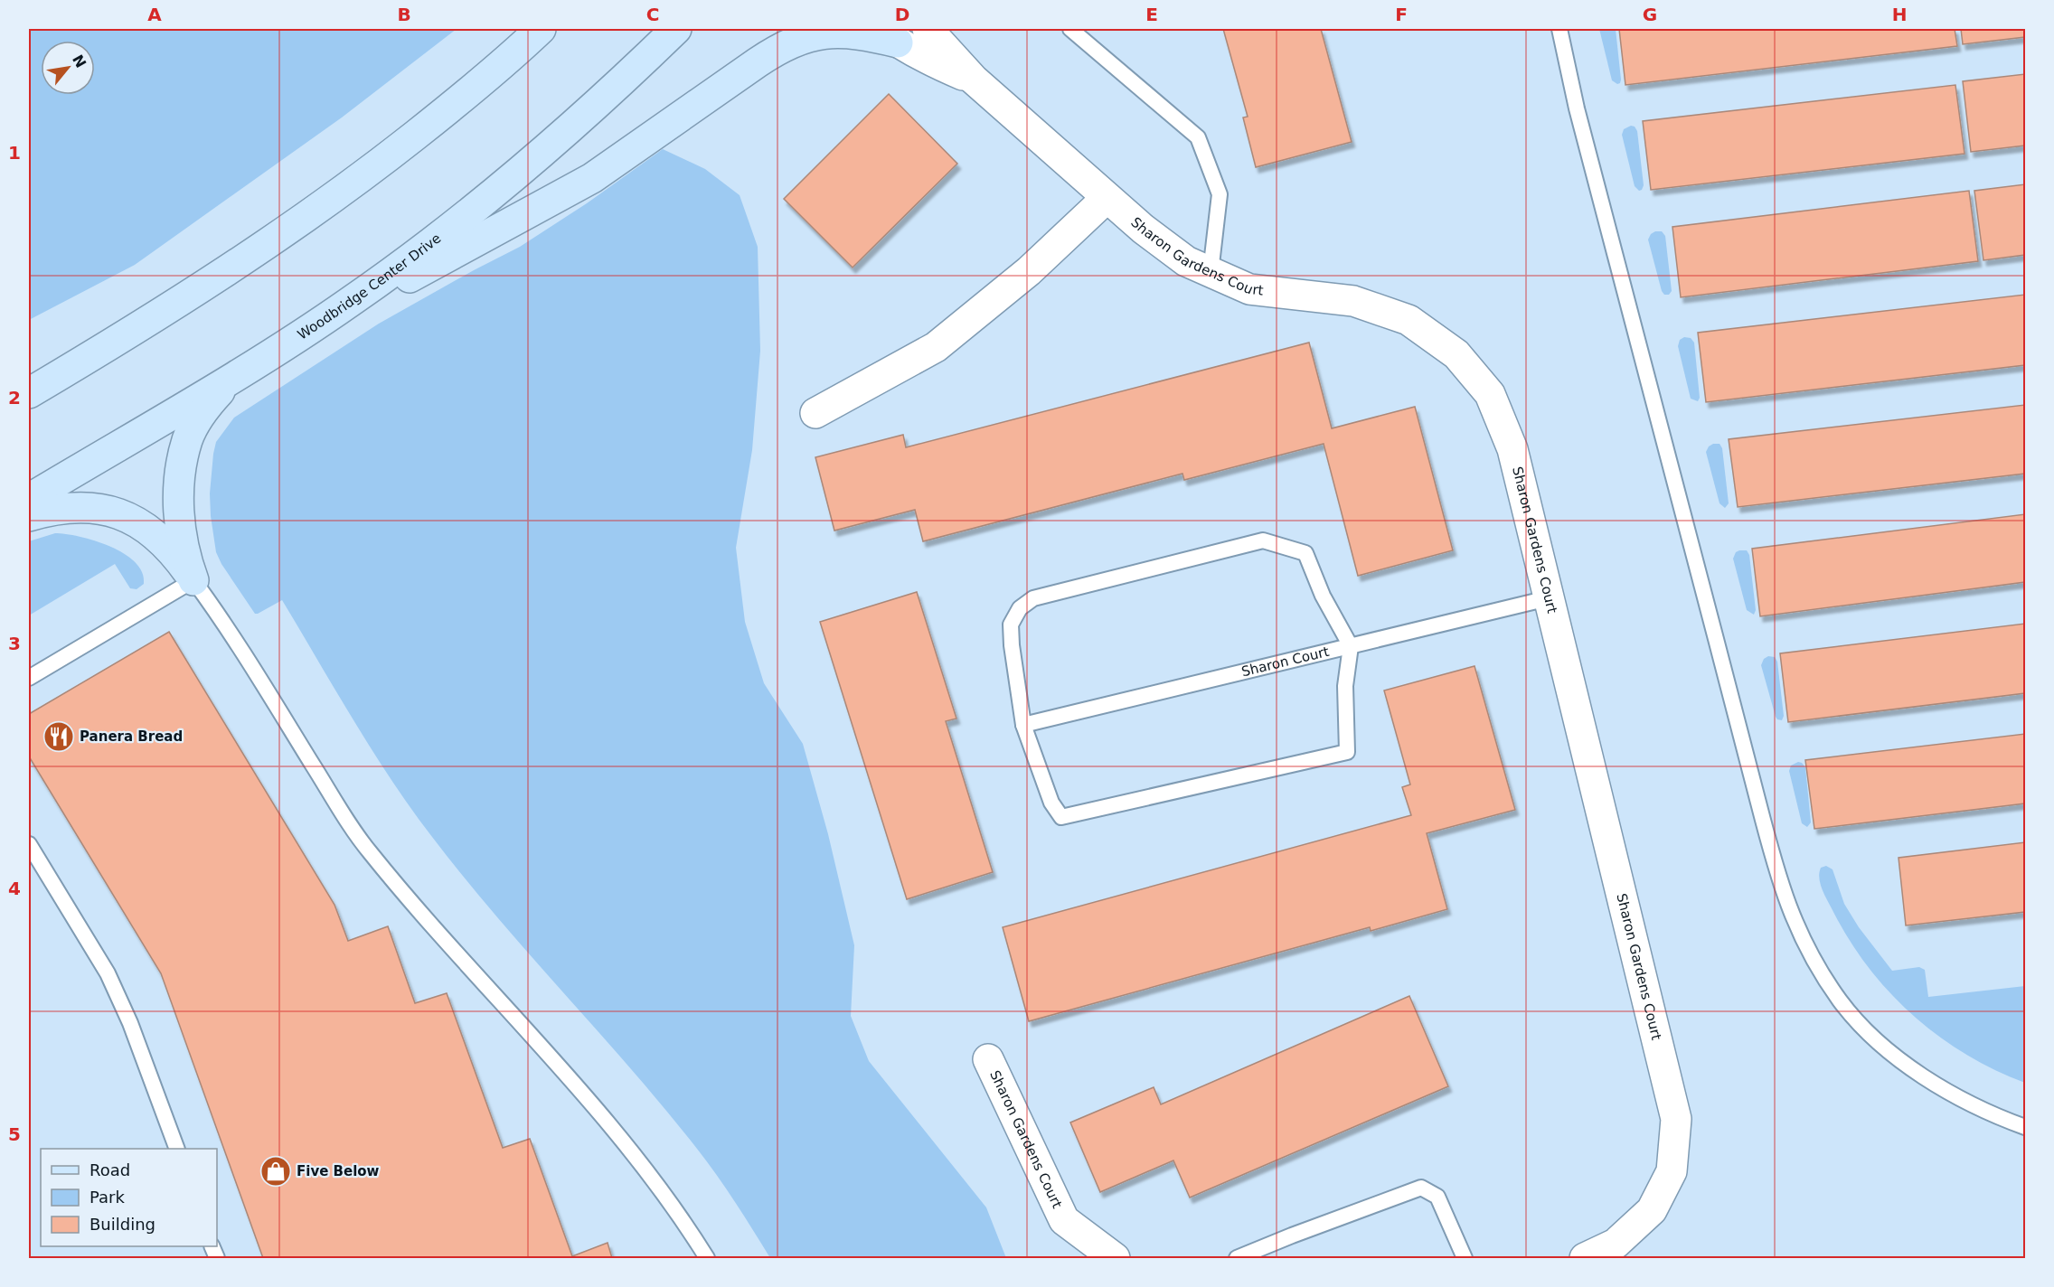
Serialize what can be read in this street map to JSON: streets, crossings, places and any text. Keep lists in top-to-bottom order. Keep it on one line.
{"streets":{"street":["Sharon Gardens Court","Woodbridge Center Drive"],"lane":["Sharon Court"]},"crossings":[["Sharon Gardens Court","Sharon Court"]],"places":{"restaurant":["Panera Bread"],"shop":["Five Below"]},"legend":["Road","Park","Building"],"north":"top right","grid":{"columns":["A","B","C","D","E","F","G","H"],"rows":["1","2","3","4","5"]}}
